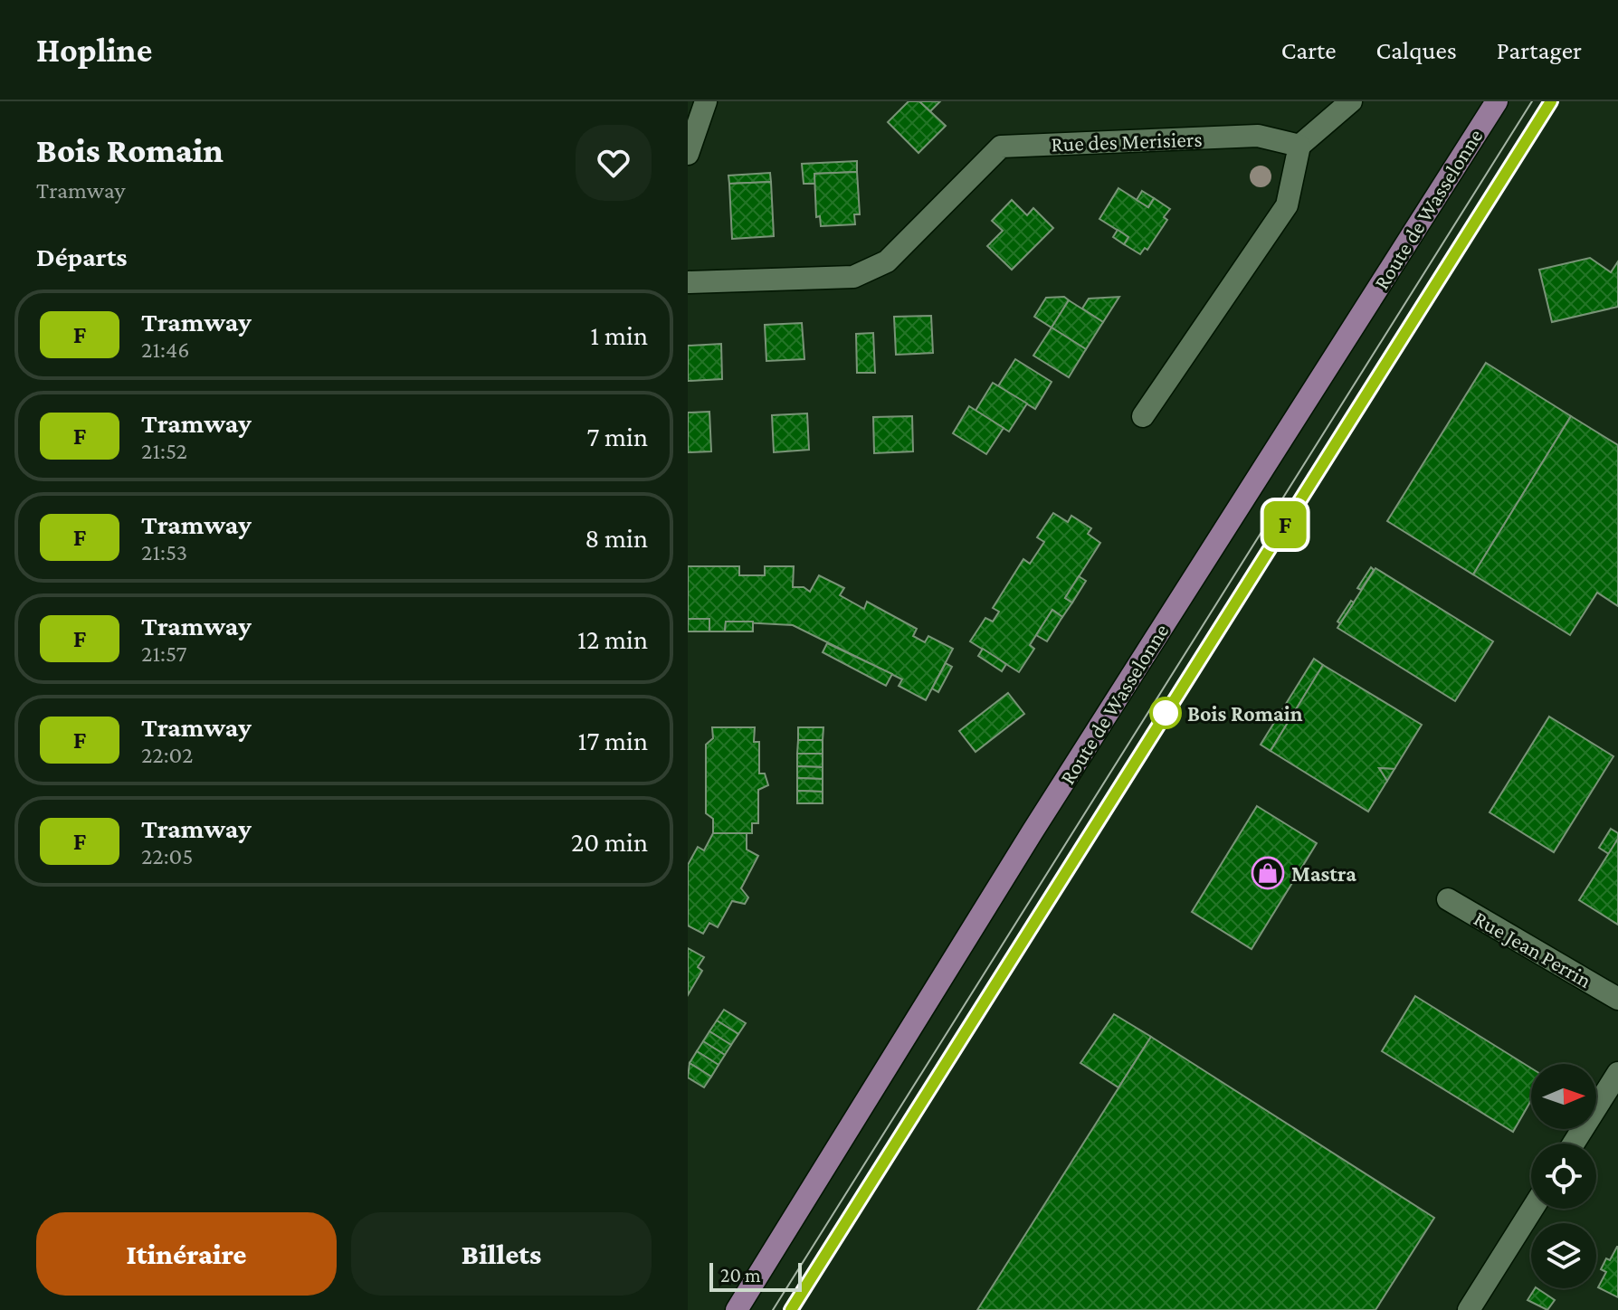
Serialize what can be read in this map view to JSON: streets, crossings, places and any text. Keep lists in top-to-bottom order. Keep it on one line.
{"streets":{"main road":["Route de Wasselonne"],"street":["Rue des Merisiers","Rue Jean Perrin"]},"places":{"other":["Bois Romain"],"shop":["Mastra"]},"lines":["tram line F"],"scale_bar":"20 m","north":"right","page":{"header":"Hopline","nav":["Carte","Calques","Partager"],"heading":[["Bois Romain","Tramway"],"Départs"],"on_map":"F","list":[{"mark":"F","name":"Tramway","note":"21:46","value":"1 min"},{"mark":"F","name":"Tramway","note":"21:52","value":"7 min"},{"mark":"F","name":"Tramway","note":"21:53","value":"8 min"},{"mark":"F","name":"Tramway","note":"21:57","value":"12 min"},{"mark":"F","name":"Tramway","note":"22:02","value":"17 min"},{"mark":"F","name":"Tramway","note":"22:05","value":"20 min"}],"buttons":["Itinéraire","Billets"],"scale":"20 m"}}
